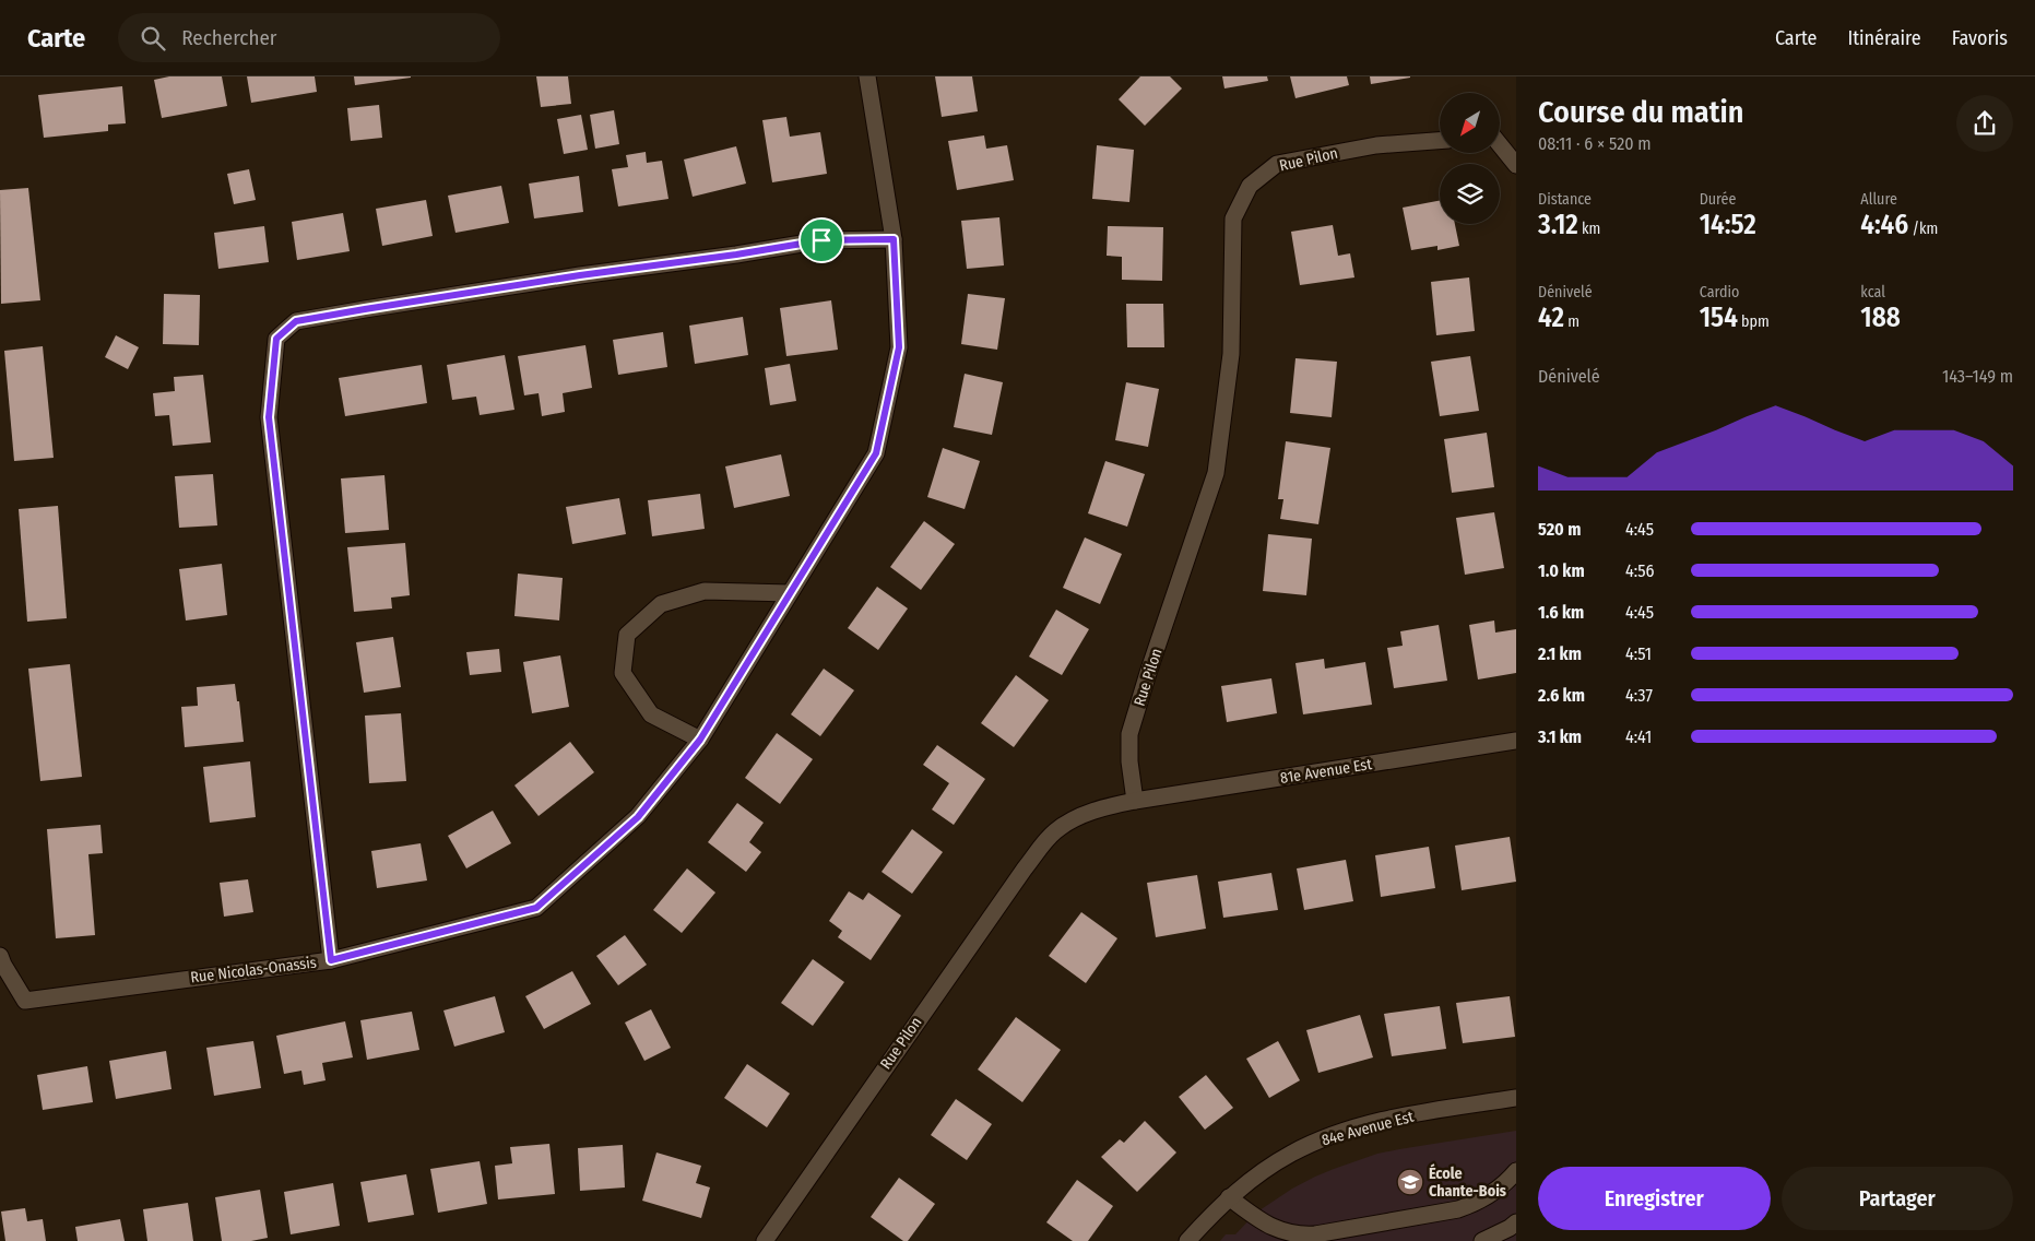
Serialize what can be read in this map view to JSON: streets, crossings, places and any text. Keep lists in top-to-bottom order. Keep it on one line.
{"streets":{"street":["Rue Pilon","81e Avenue Est","Rue Nicolas-Onassis","84e Avenue Est"]},"crossings":[["Rue Pilon","81e Avenue Est"]],"places":{"school or university":["École Chante-Bois"]},"north":"bottom left","page":{"header":"Carte","search":"Rechercher","nav":["Carte","Itinéraire","Favoris"],"heading":["Course du matin","08:11 · 6 × 520 m"],"stats":[["Distance","3.12 km"],["Durée","14:52"],["Allure","4:46 /km"],["Dénivelé","42 m"],["Cardio","154 bpm"],["kcal","188"]],"chart":["Dénivelé","143–149 m"],"list":[{"name":"520 m","note":"4:45"},{"name":"1.0 km","note":"4:56"},{"name":"1.6 km","note":"4:45"},{"name":"2.1 km","note":"4:51"},{"name":"2.6 km","note":"4:37"},{"name":"3.1 km","note":"4:41"}],"buttons":["Enregistrer","Partager"]}}
